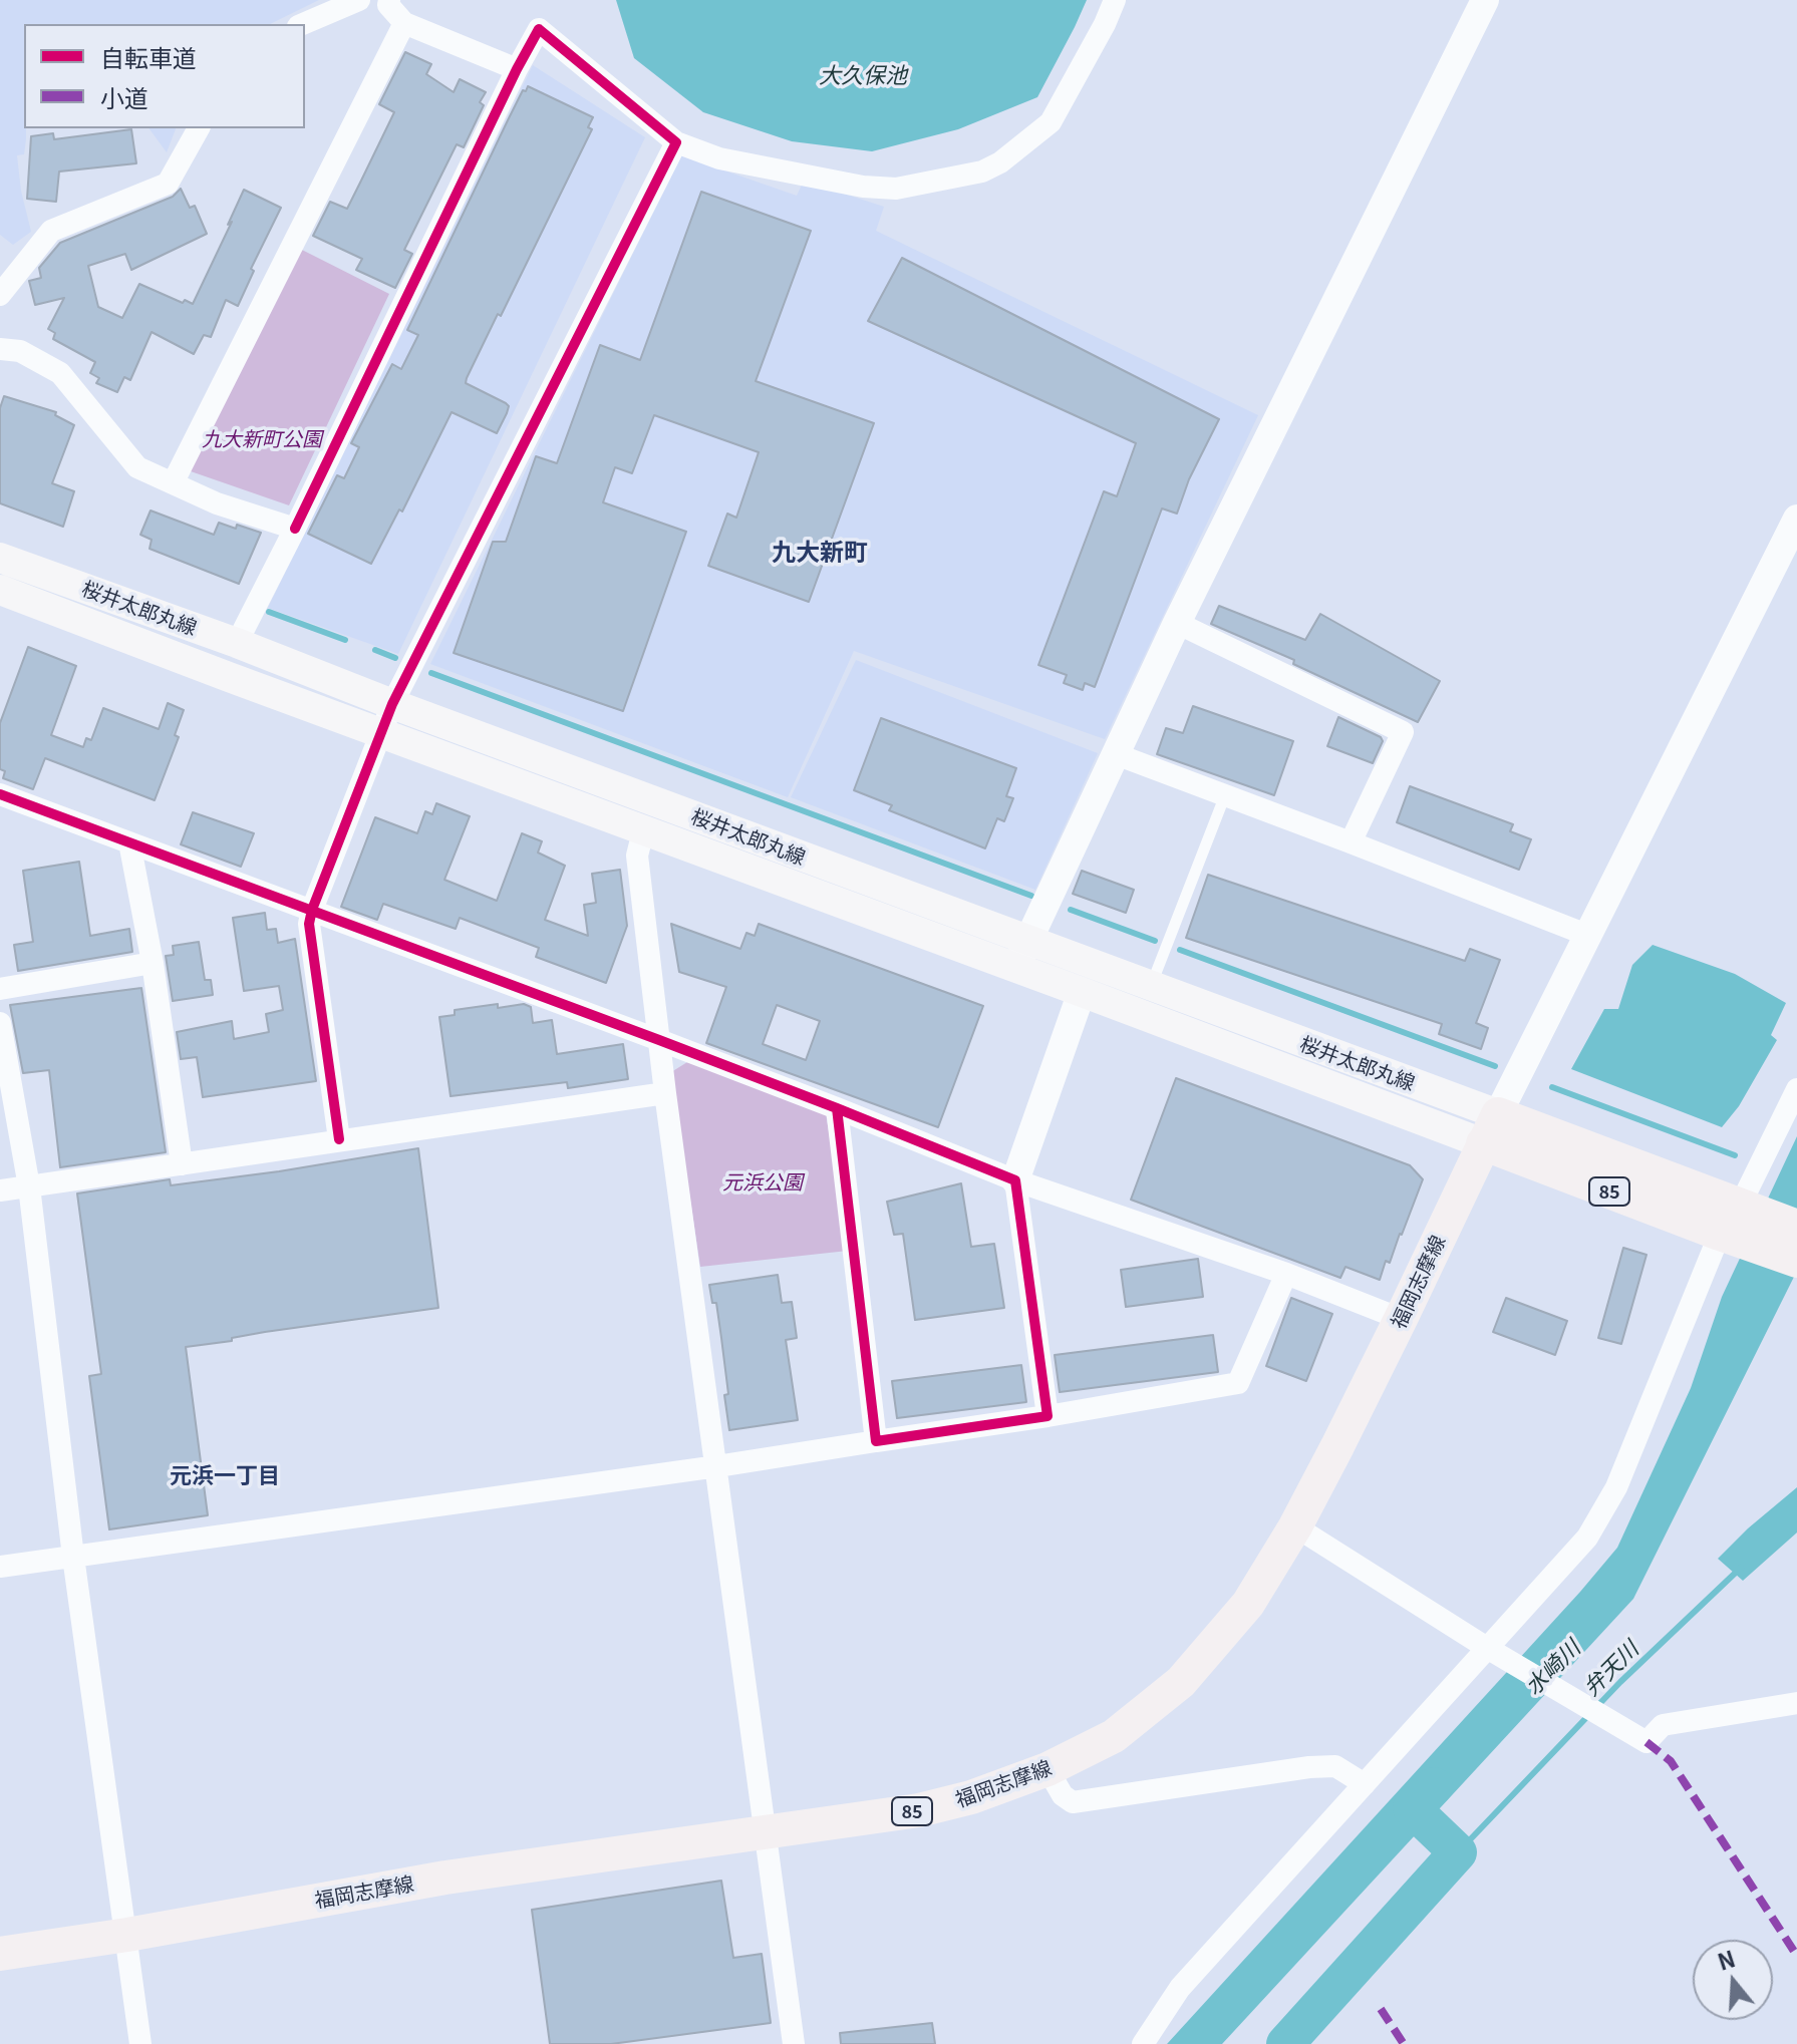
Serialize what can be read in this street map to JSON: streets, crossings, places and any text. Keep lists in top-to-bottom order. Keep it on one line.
{"streets":{"main road":["桜井太郎丸線","85","福岡志摩線"]},"crossings":[["桜井太郎丸線","85"],["桜井太郎丸線","福岡志摩線"],["85","福岡志摩線"]],"districts":["九大新町","元浜一丁目"],"water":["大久保池","水崎川","弁天川"],"parks":["九大新町公園","元浜公園"],"legend":["自転車道","小道"],"north":"top"}
